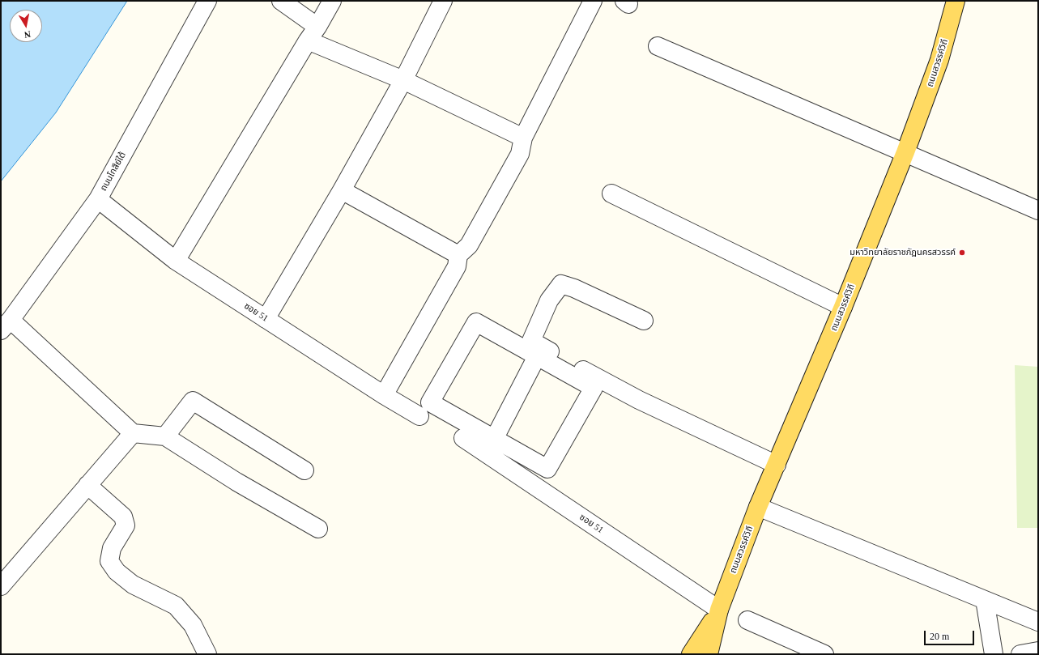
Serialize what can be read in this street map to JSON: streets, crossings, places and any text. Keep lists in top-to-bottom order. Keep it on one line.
{"streets":{"main road":["ถนนสวรรค์วิถี"],"street":["ถนนโกสีย์ใต้","ซอย 51"]},"crossings":[["ถนนสวรรค์วิถี","ซอย 51"],["ถนนโกสีย์ใต้","ซอย 51"]],"places":["มหาวิทยาลัยราชภัฏนครสวรรค์"],"scale_bar":"20 m","north":"bottom"}
